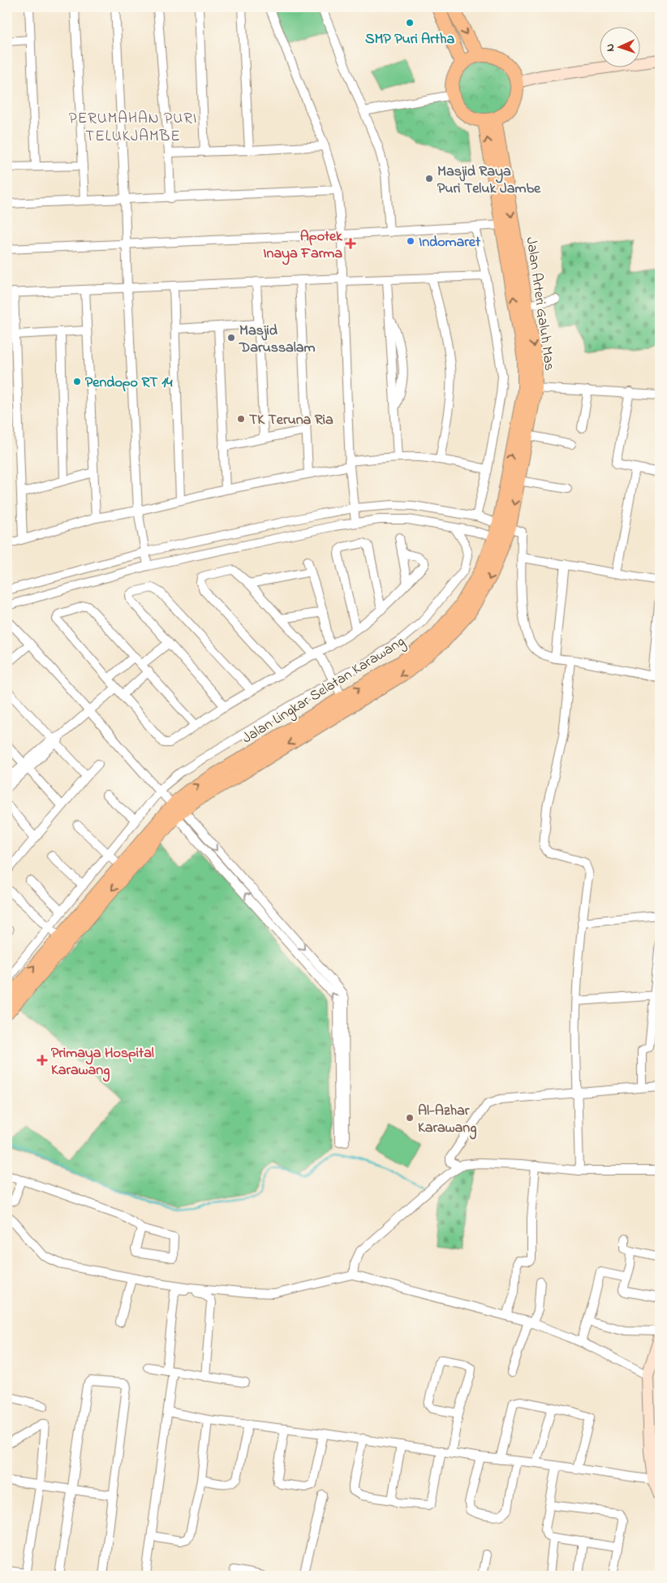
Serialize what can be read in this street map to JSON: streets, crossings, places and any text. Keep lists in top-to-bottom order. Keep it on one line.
{"streets":{"main road":["Jalan Arteri Galuh Mas","Jalan Lingkar Selatan Karawang"]},"crossings":[["Jalan Arteri Galuh Mas","Jalan Lingkar Selatan Karawang"]],"districts":["PERUMAHAN PURI TELUKJAMBE"],"places":{"other":["SMP Puri Artha","Masjid Raya Puri Teluk Jambe","Indomaret","Masjid Darussalam","Pendopo RT 14","TK Teruna Ria","Al-Azhar Karawang"],"health":["Apotek Inaya Farma","Primaya Hospital Karawang"]},"north":"left"}
